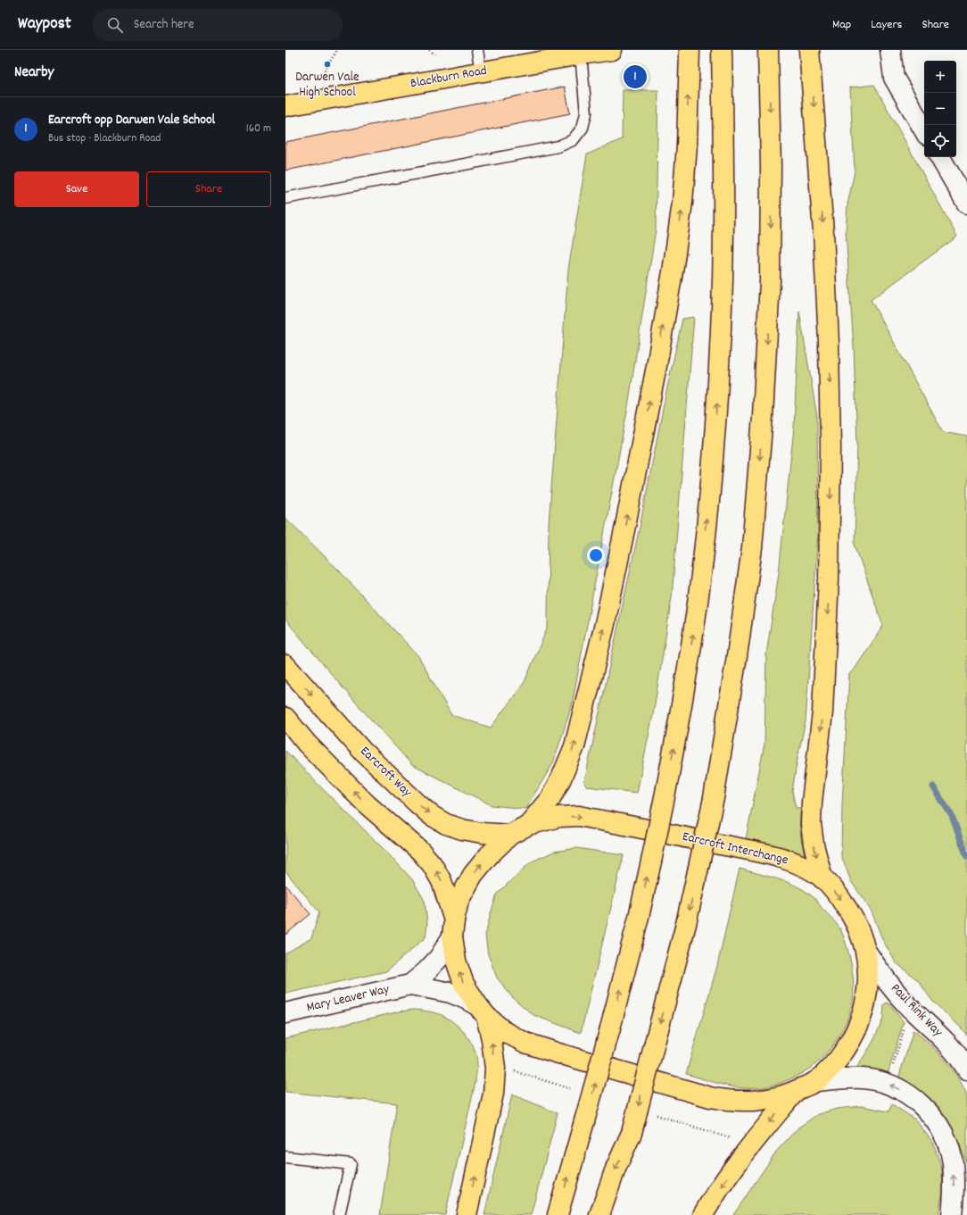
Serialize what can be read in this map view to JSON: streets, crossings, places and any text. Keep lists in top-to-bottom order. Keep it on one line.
{"streets":{"highway":["Blackburn Road","Earcroft Way","Earcroft Interchange"],"street":["Mary Leaver Way","Paul Rink Way"]},"crossings":[["Earcroft Way","Earcroft Interchange"],["Earcroft Interchange","Mary Leaver Way"],["Earcroft Interchange","Paul Rink Way"]],"places":["Darwen Vale High School"],"page":{"header":"Waypost","search":"Search here","nav":["Map","Layers","Share"],"heading":"Nearby","map_buttons":["+","−"],"pins":"1","list":[{"mark":"1","name":"Earcroft opp Darwen Vale School","note":"Bus stop · Blackburn Road","value":"160 m"}],"buttons":["Save","Share"]}}
